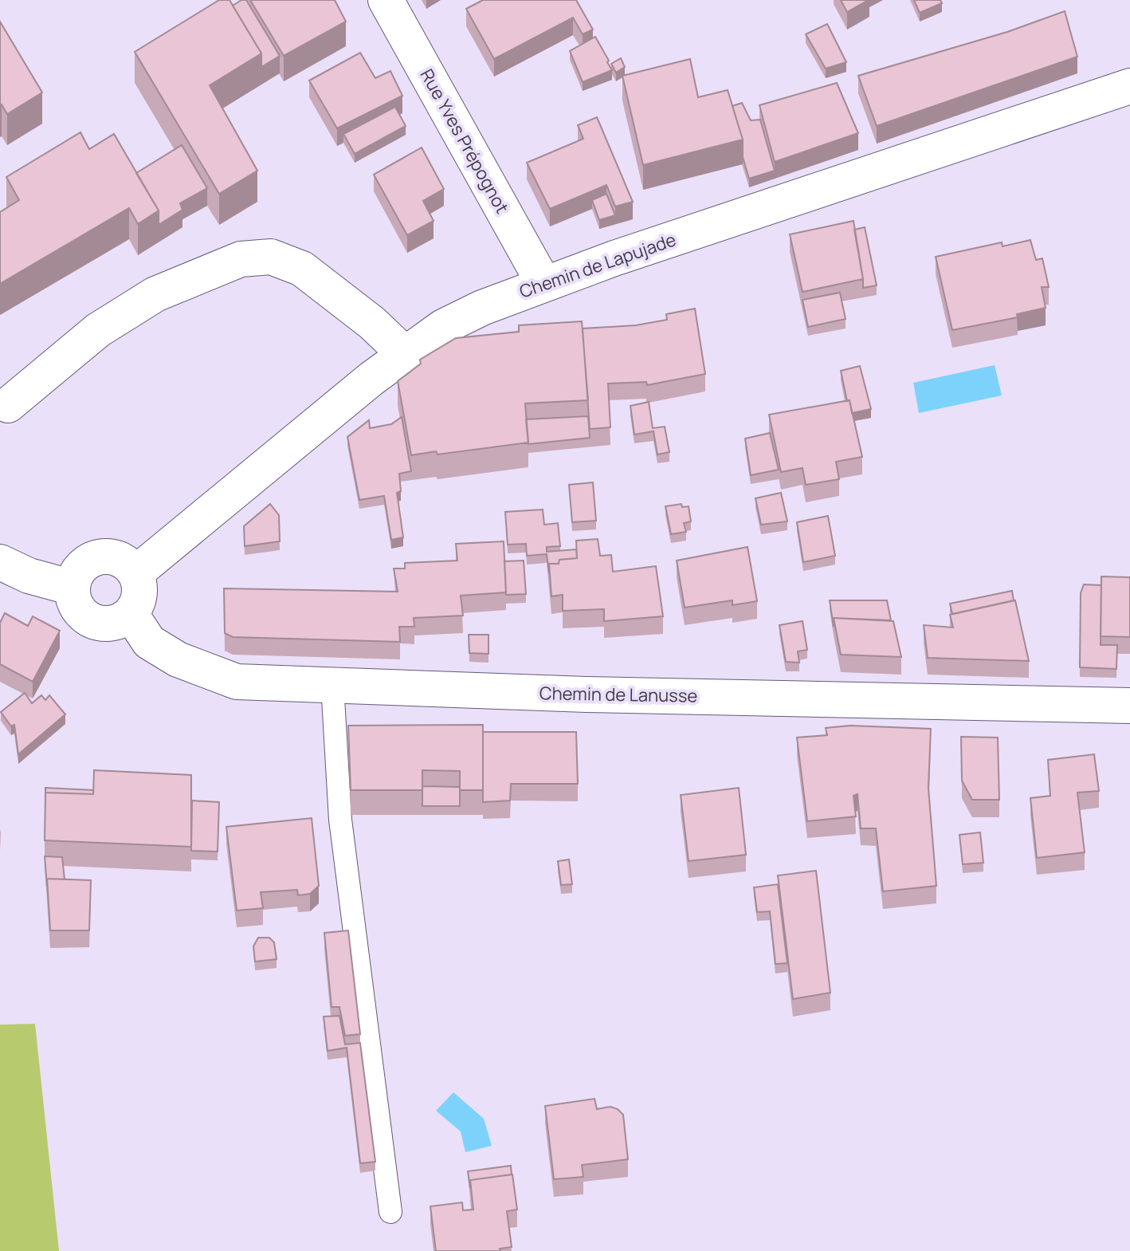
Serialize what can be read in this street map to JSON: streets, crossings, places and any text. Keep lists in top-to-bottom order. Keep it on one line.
{"streets":{"street":["Rue Yves Prépognot","Chemin de Lapujade","Chemin de Lanusse"]},"crossings":[["Rue Yves Prépognot","Chemin de Lapujade"],["Chemin de Lapujade","Chemin de Lanusse"]]}
